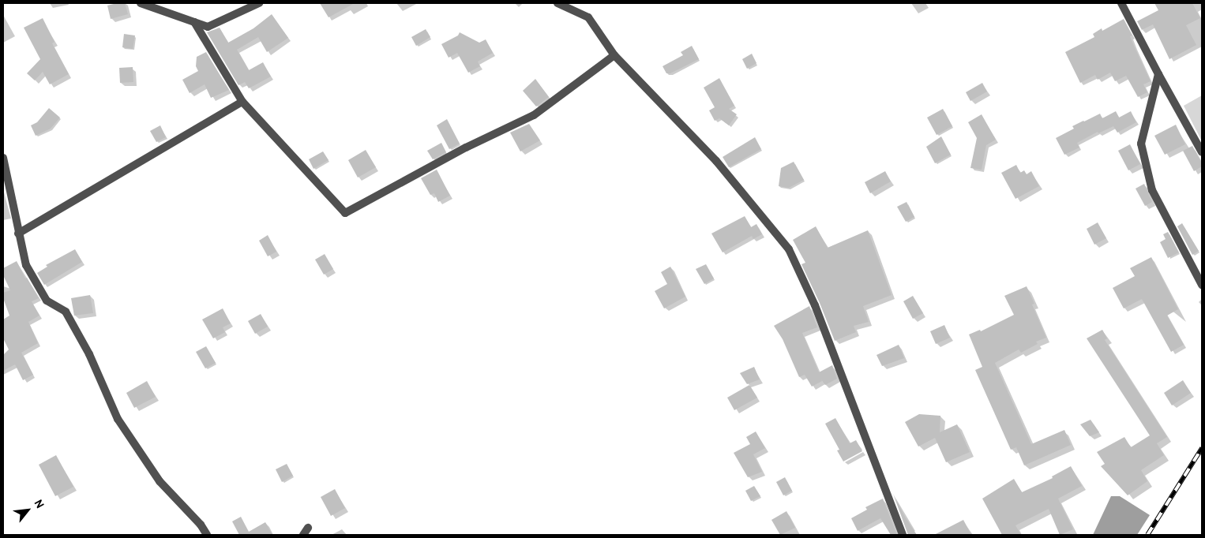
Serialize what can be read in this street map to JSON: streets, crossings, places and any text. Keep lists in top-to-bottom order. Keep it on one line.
{"north":"top right"}
